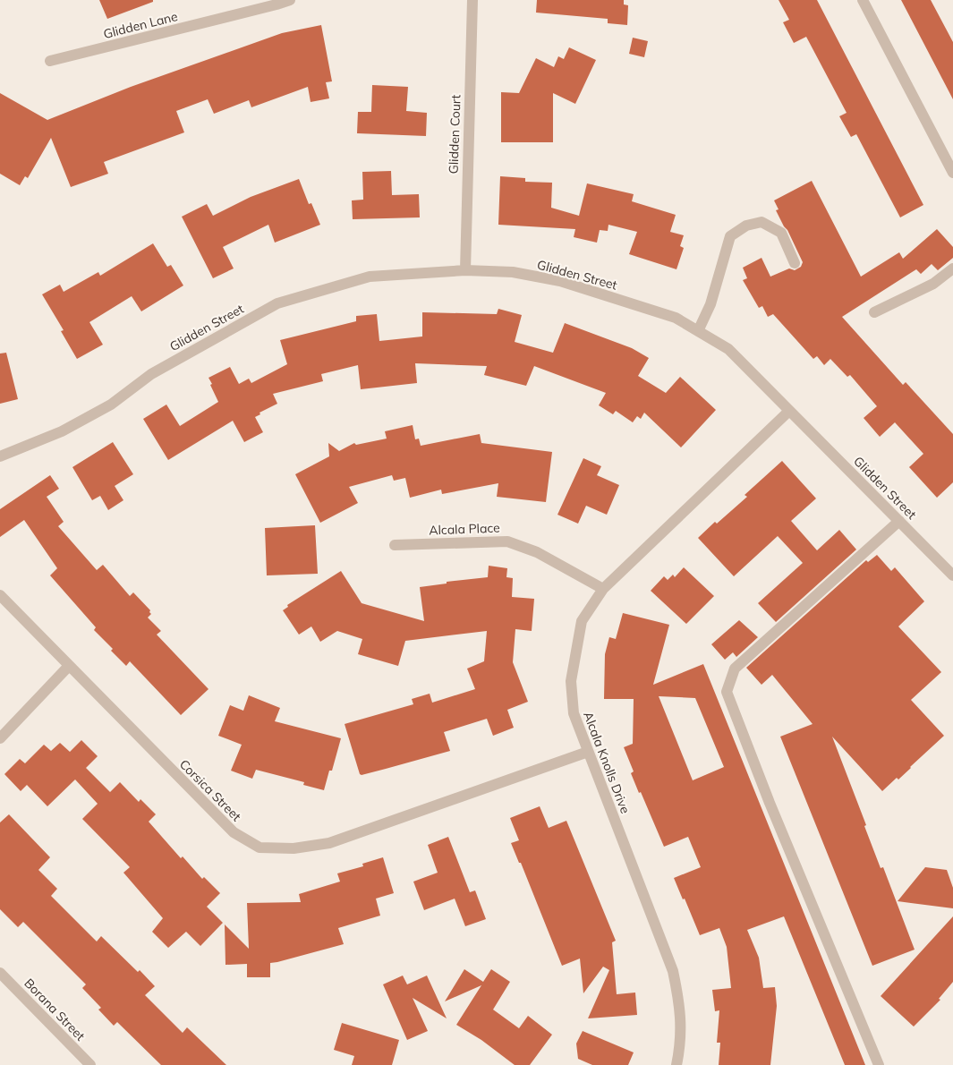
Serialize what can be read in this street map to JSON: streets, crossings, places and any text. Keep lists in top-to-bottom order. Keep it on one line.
{"streets":{"street":["Glidden Lane","Glidden Court","Glidden Street","Alcala Place","Alcala Knolls Drive","Corsica Street","Borana Street"]},"crossings":[["Glidden Court","Glidden Street"],["Glidden Street","Alcala Knolls Drive"],["Alcala Place","Alcala Knolls Drive"],["Alcala Knolls Drive","Corsica Street"]]}
